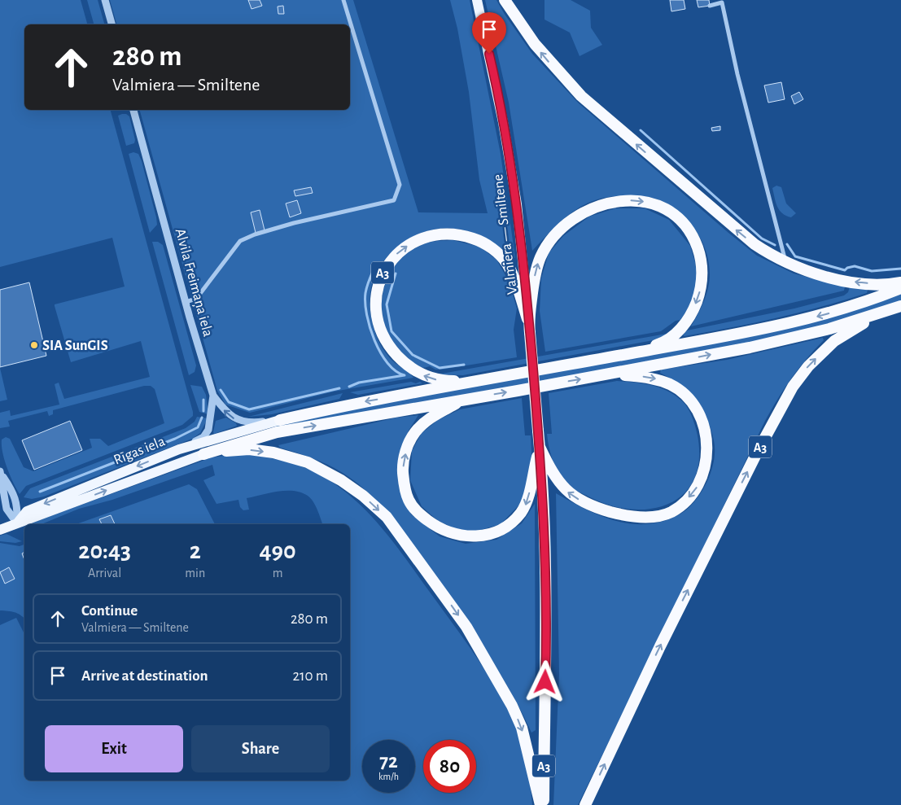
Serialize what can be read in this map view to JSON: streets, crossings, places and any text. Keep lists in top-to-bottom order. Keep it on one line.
{"streets":{"highway":["A3"],"main road":["Valmiera — Smiltene","Rīgas iela"],"street":["Alvila Freimaņa iela"]},"crossings":[["Valmiera — Smiltene","A3"],["A3","Rīgas iela"],["Alvila Freimaņa iela","Rīgas iela"]],"places":["SIA SunGIS"],"page":{"turn":["280 m","Valmiera — Smiltene"],"eta":["20:43","Arrival","2","min","490","m"],"list":[{"name":"Continue","note":"Valmiera — Smiltene","value":"280 m"},{"name":"Arrive at destination","value":"210 m"}],"buttons":["Exit","Share"],"speed":"72 km/h","limit":"80"}}
